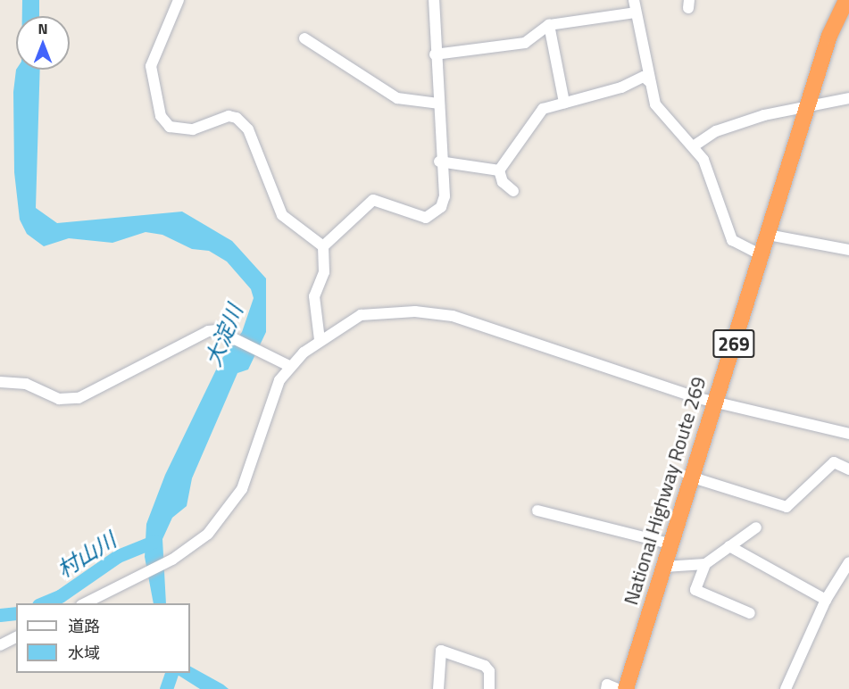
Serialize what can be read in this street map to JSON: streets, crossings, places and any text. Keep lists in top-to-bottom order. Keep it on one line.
{"streets":{"highway":["269","National Highway Route 269"]},"water":["大淀川","村山川"],"legend":["道路","水域"],"north":"top"}
